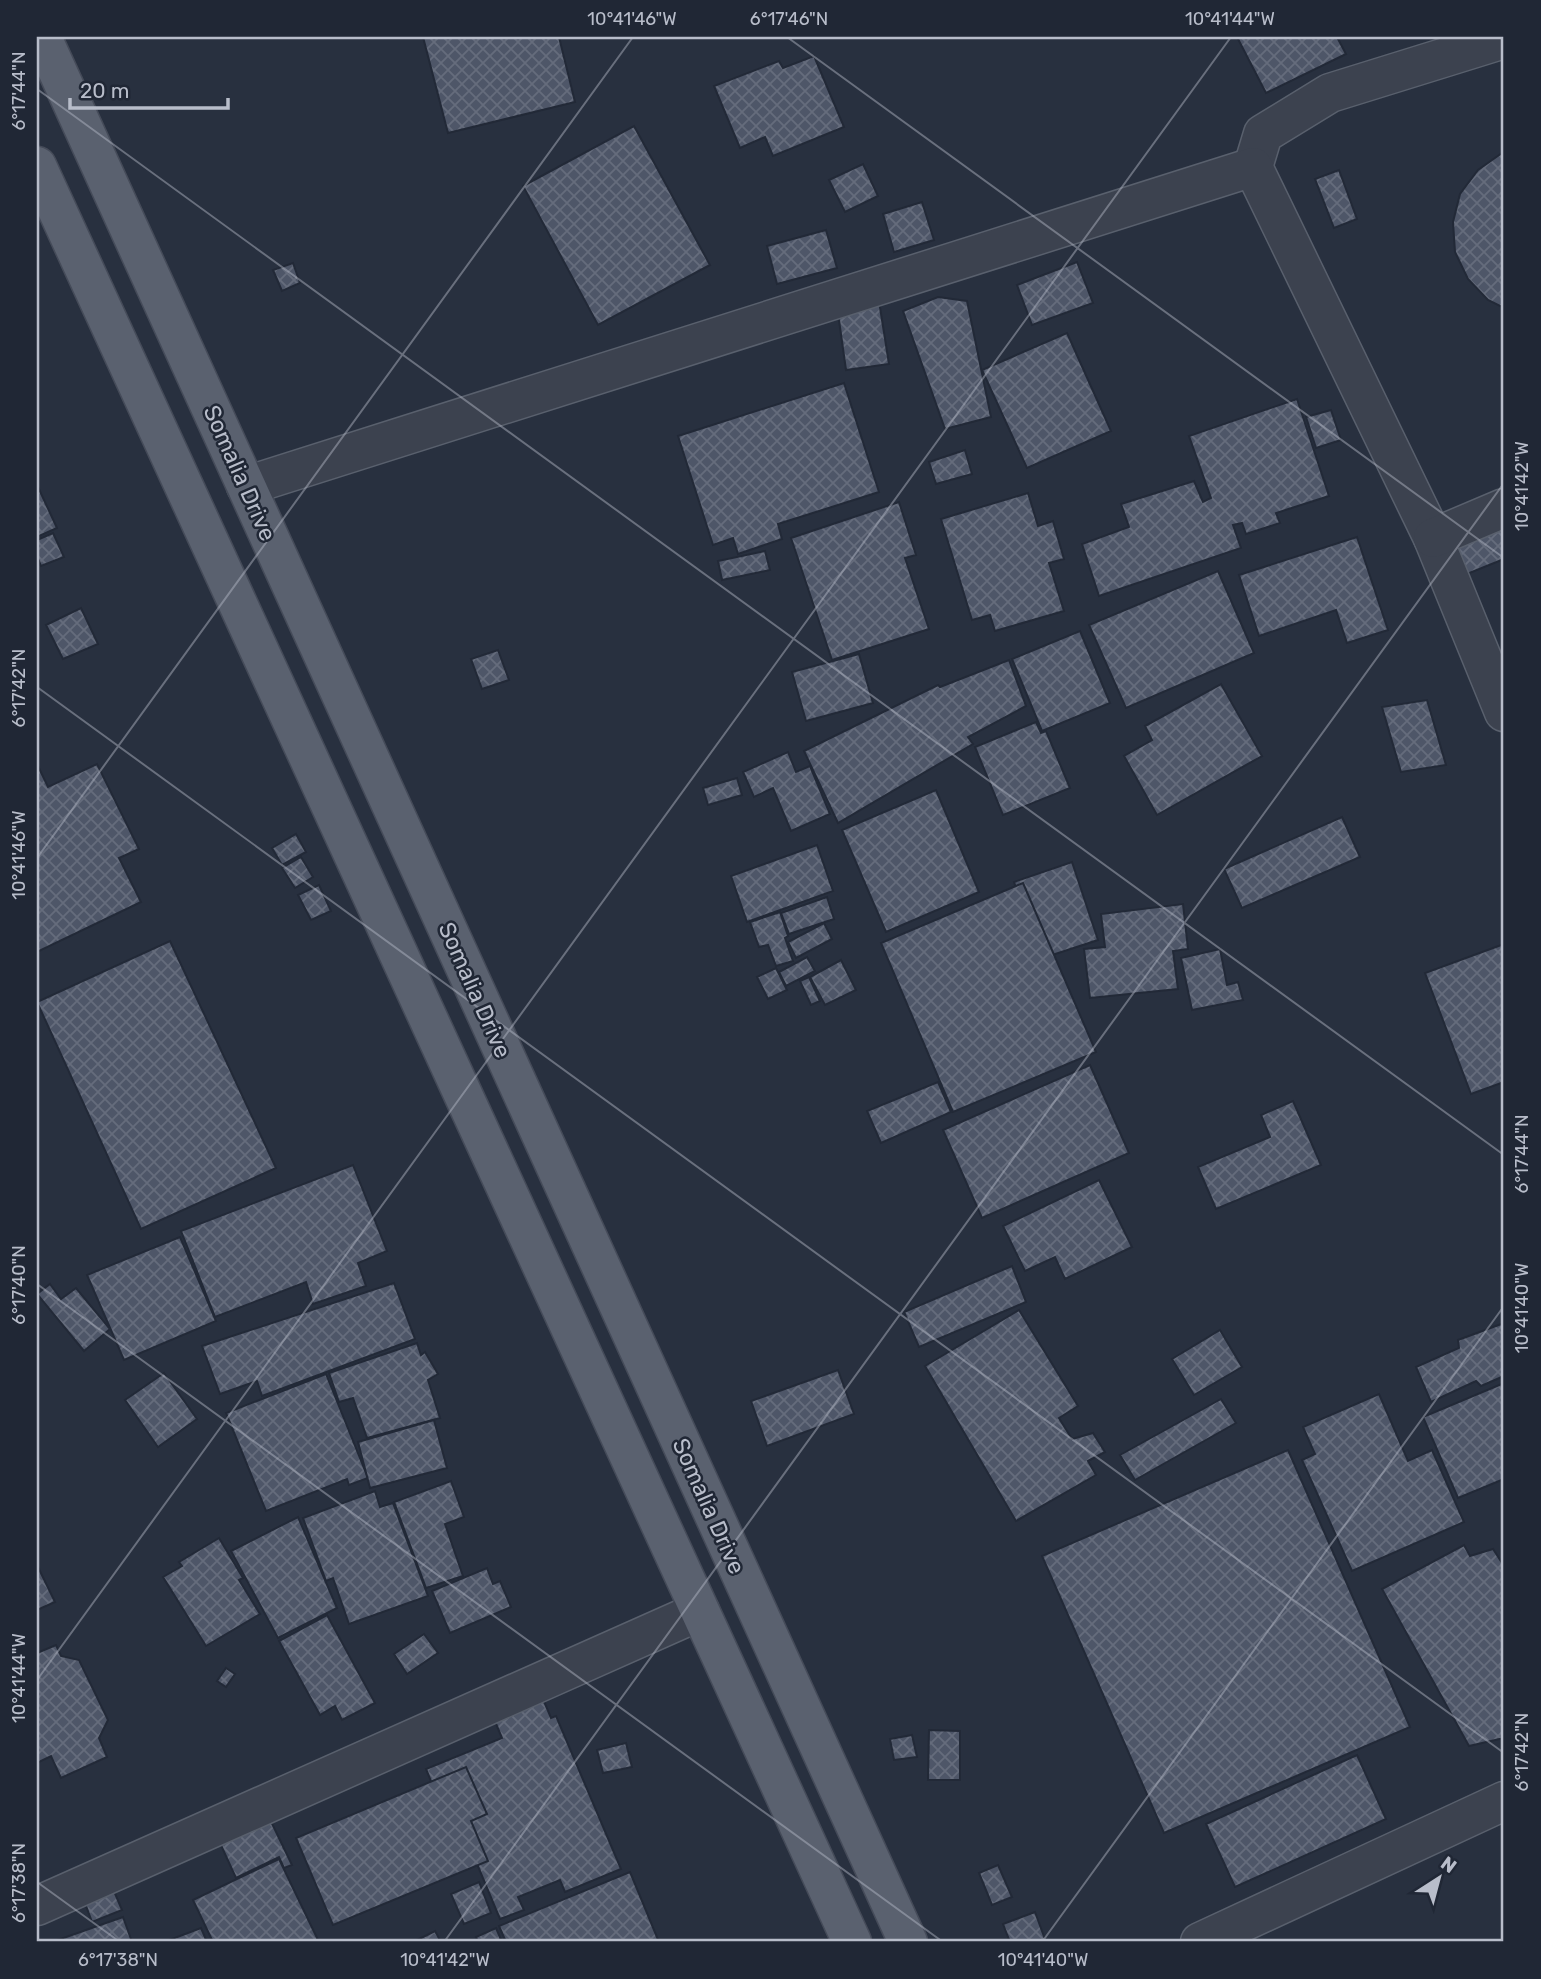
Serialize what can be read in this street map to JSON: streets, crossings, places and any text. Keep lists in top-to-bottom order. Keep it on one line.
{"streets":{"main road":["Somalia Drive"]},"scale_bar":"20 m","north":"top right","coordinates":["10°41'46\"W","6°17'46\"N","10°41'44\"W","6°17'44\"N","10°41'42\"W","6°17'42\"N","6°17'40\"N","10°41'40\"W","6°17'38\"N"]}
